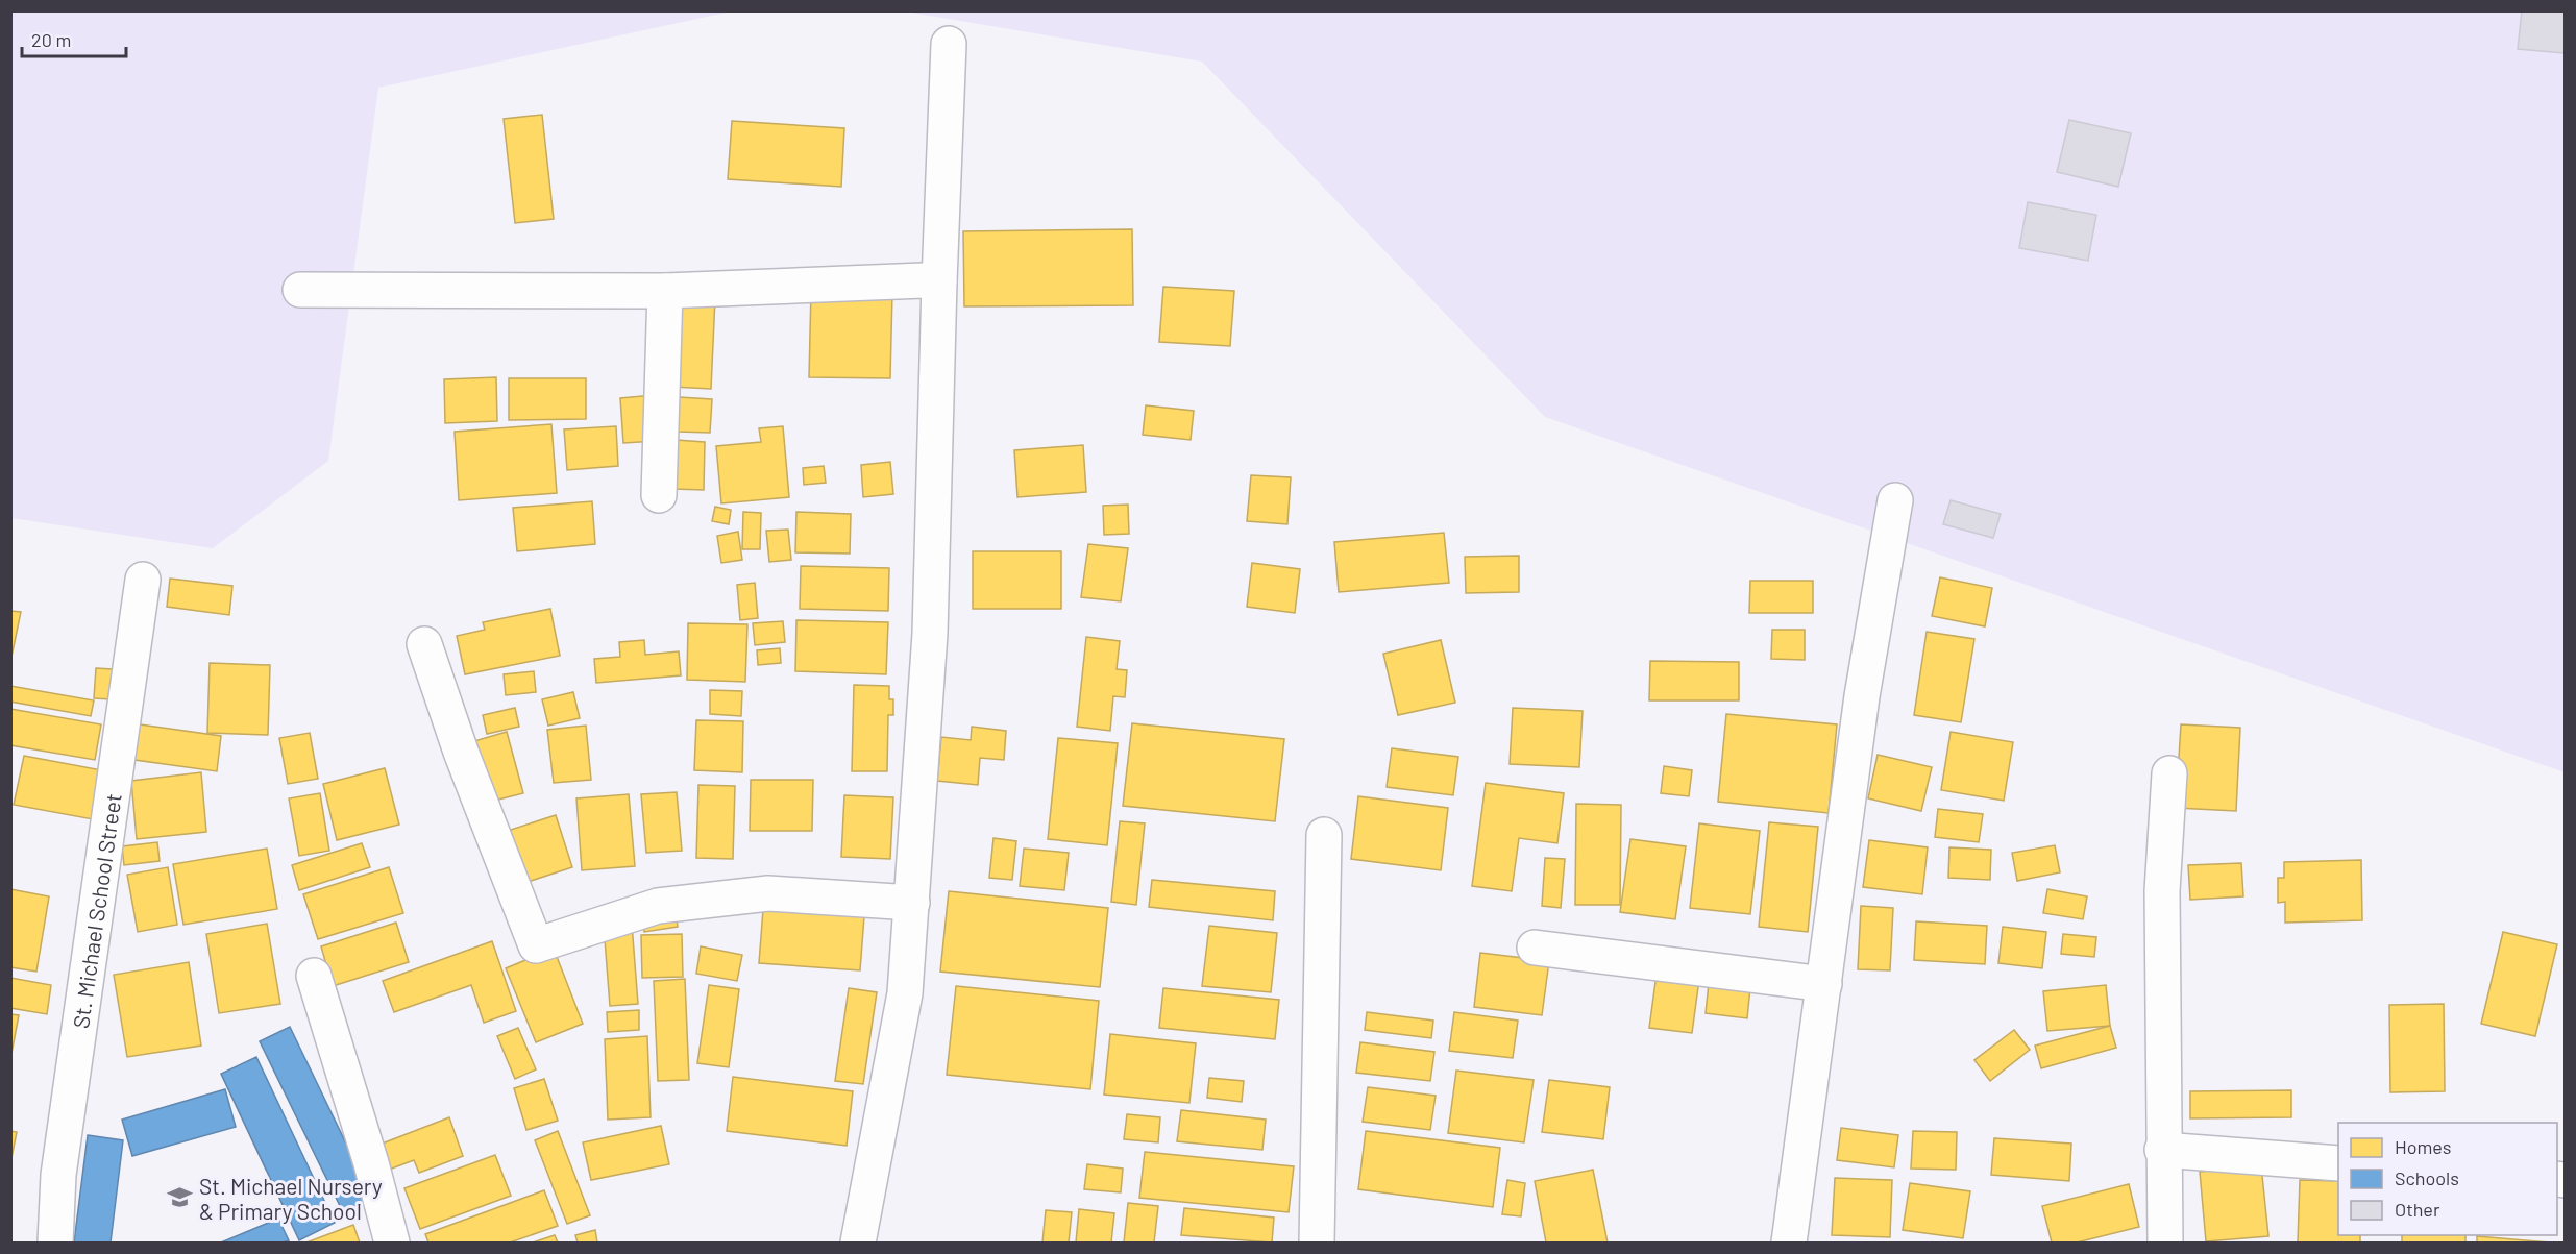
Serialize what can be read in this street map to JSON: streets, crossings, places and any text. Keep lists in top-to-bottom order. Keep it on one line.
{"streets":{"street":["St. Michael School Street"]},"places":{"school or university":["St. Michael Nursery & Primary School"]},"legend":["Homes","Schools","Other"],"scale_bar":"20 m"}
